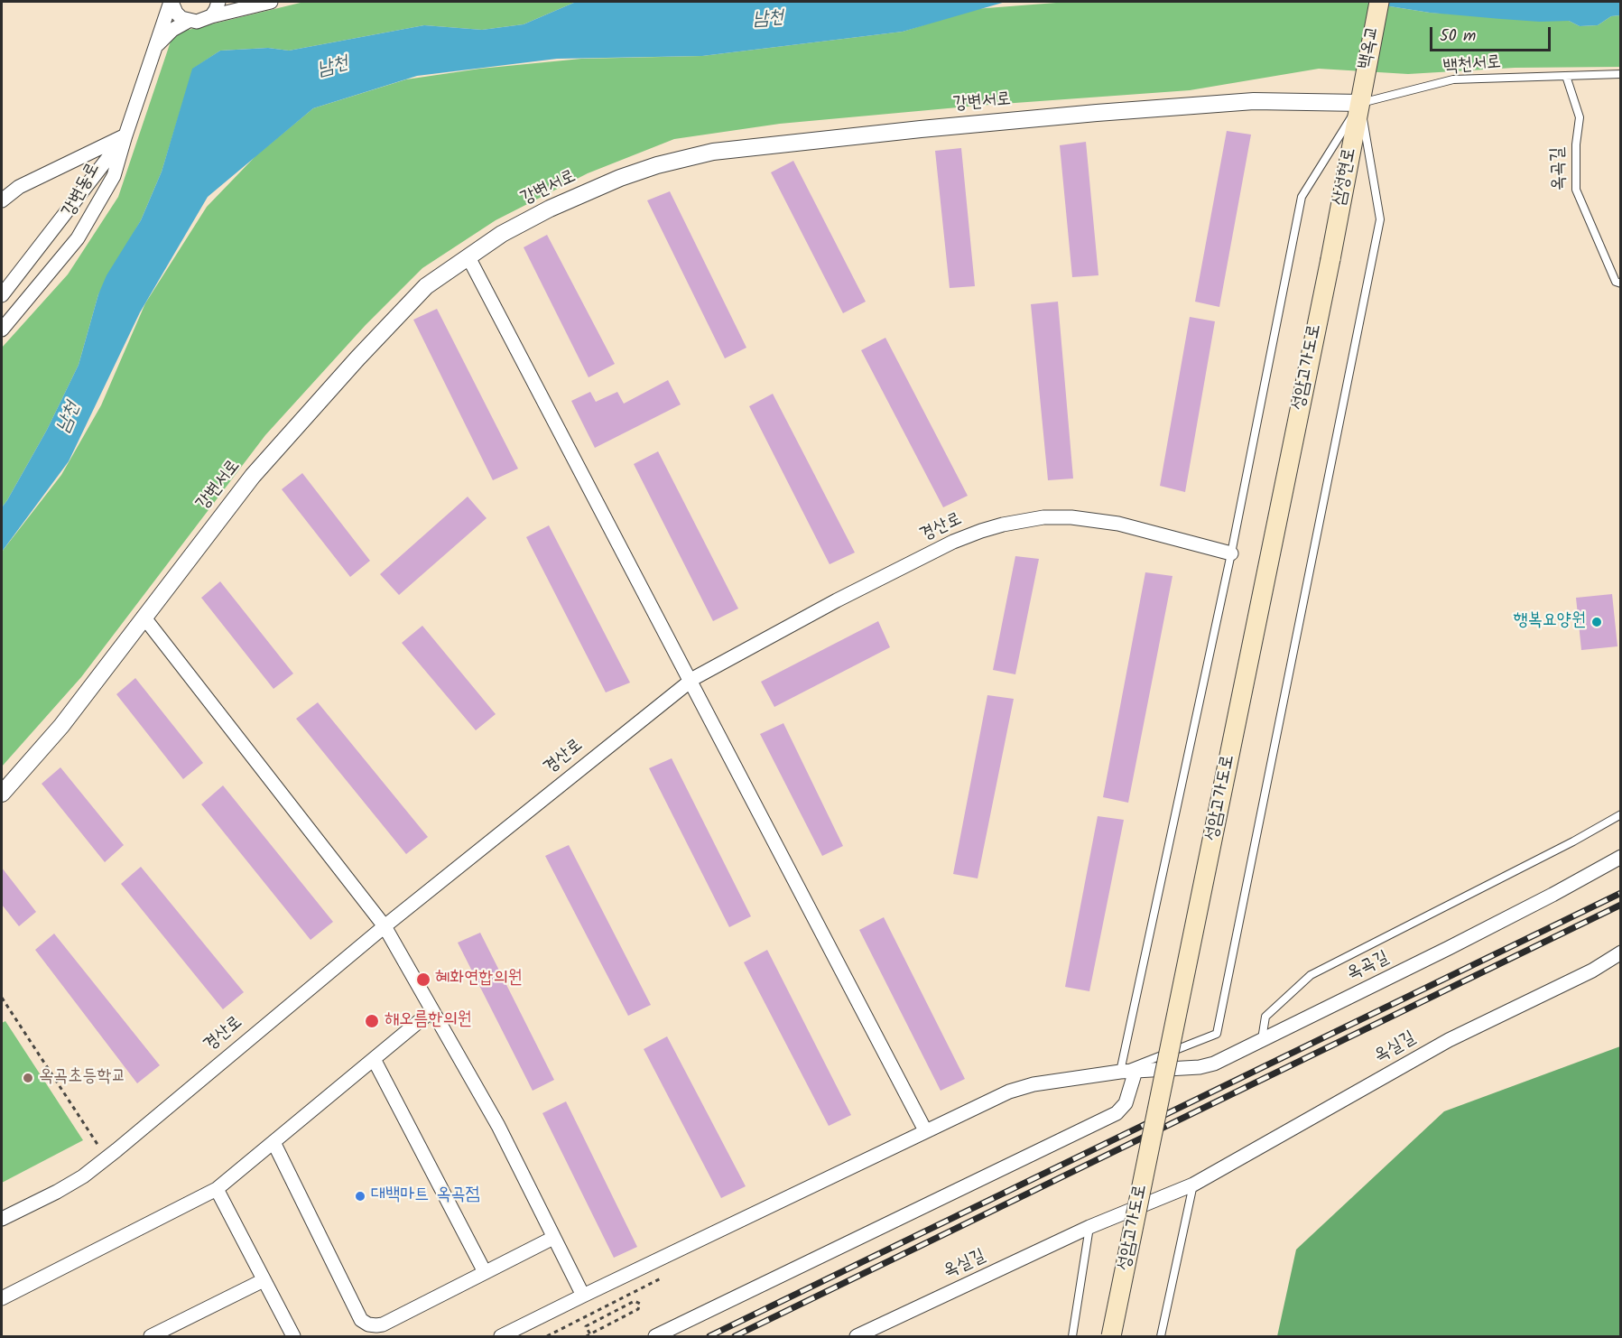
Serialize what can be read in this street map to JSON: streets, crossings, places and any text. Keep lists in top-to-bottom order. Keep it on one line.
{"streets":{"main road":["백옥교","삼성현로","성암고가도로"],"street":["강변서로","옥곡길","강변동로","경산로","옥실길"],"lane":["백천서로"]},"crossings":[["백옥교","백천서로"],["백옥교","강변서로"],["백옥교","삼성현로"],["백천서로","강변서로"],["백천서로","옥곡길"],["백천서로","삼성현로"],["강변서로","삼성현로"],["삼성현로","성암고가도로"]],"water":["남천"],"places":["행복요양원","혜화연합의원","해오름한의원","옥곡초등학교","대백마트 옥곡점"],"scale_bar":"50 m"}
